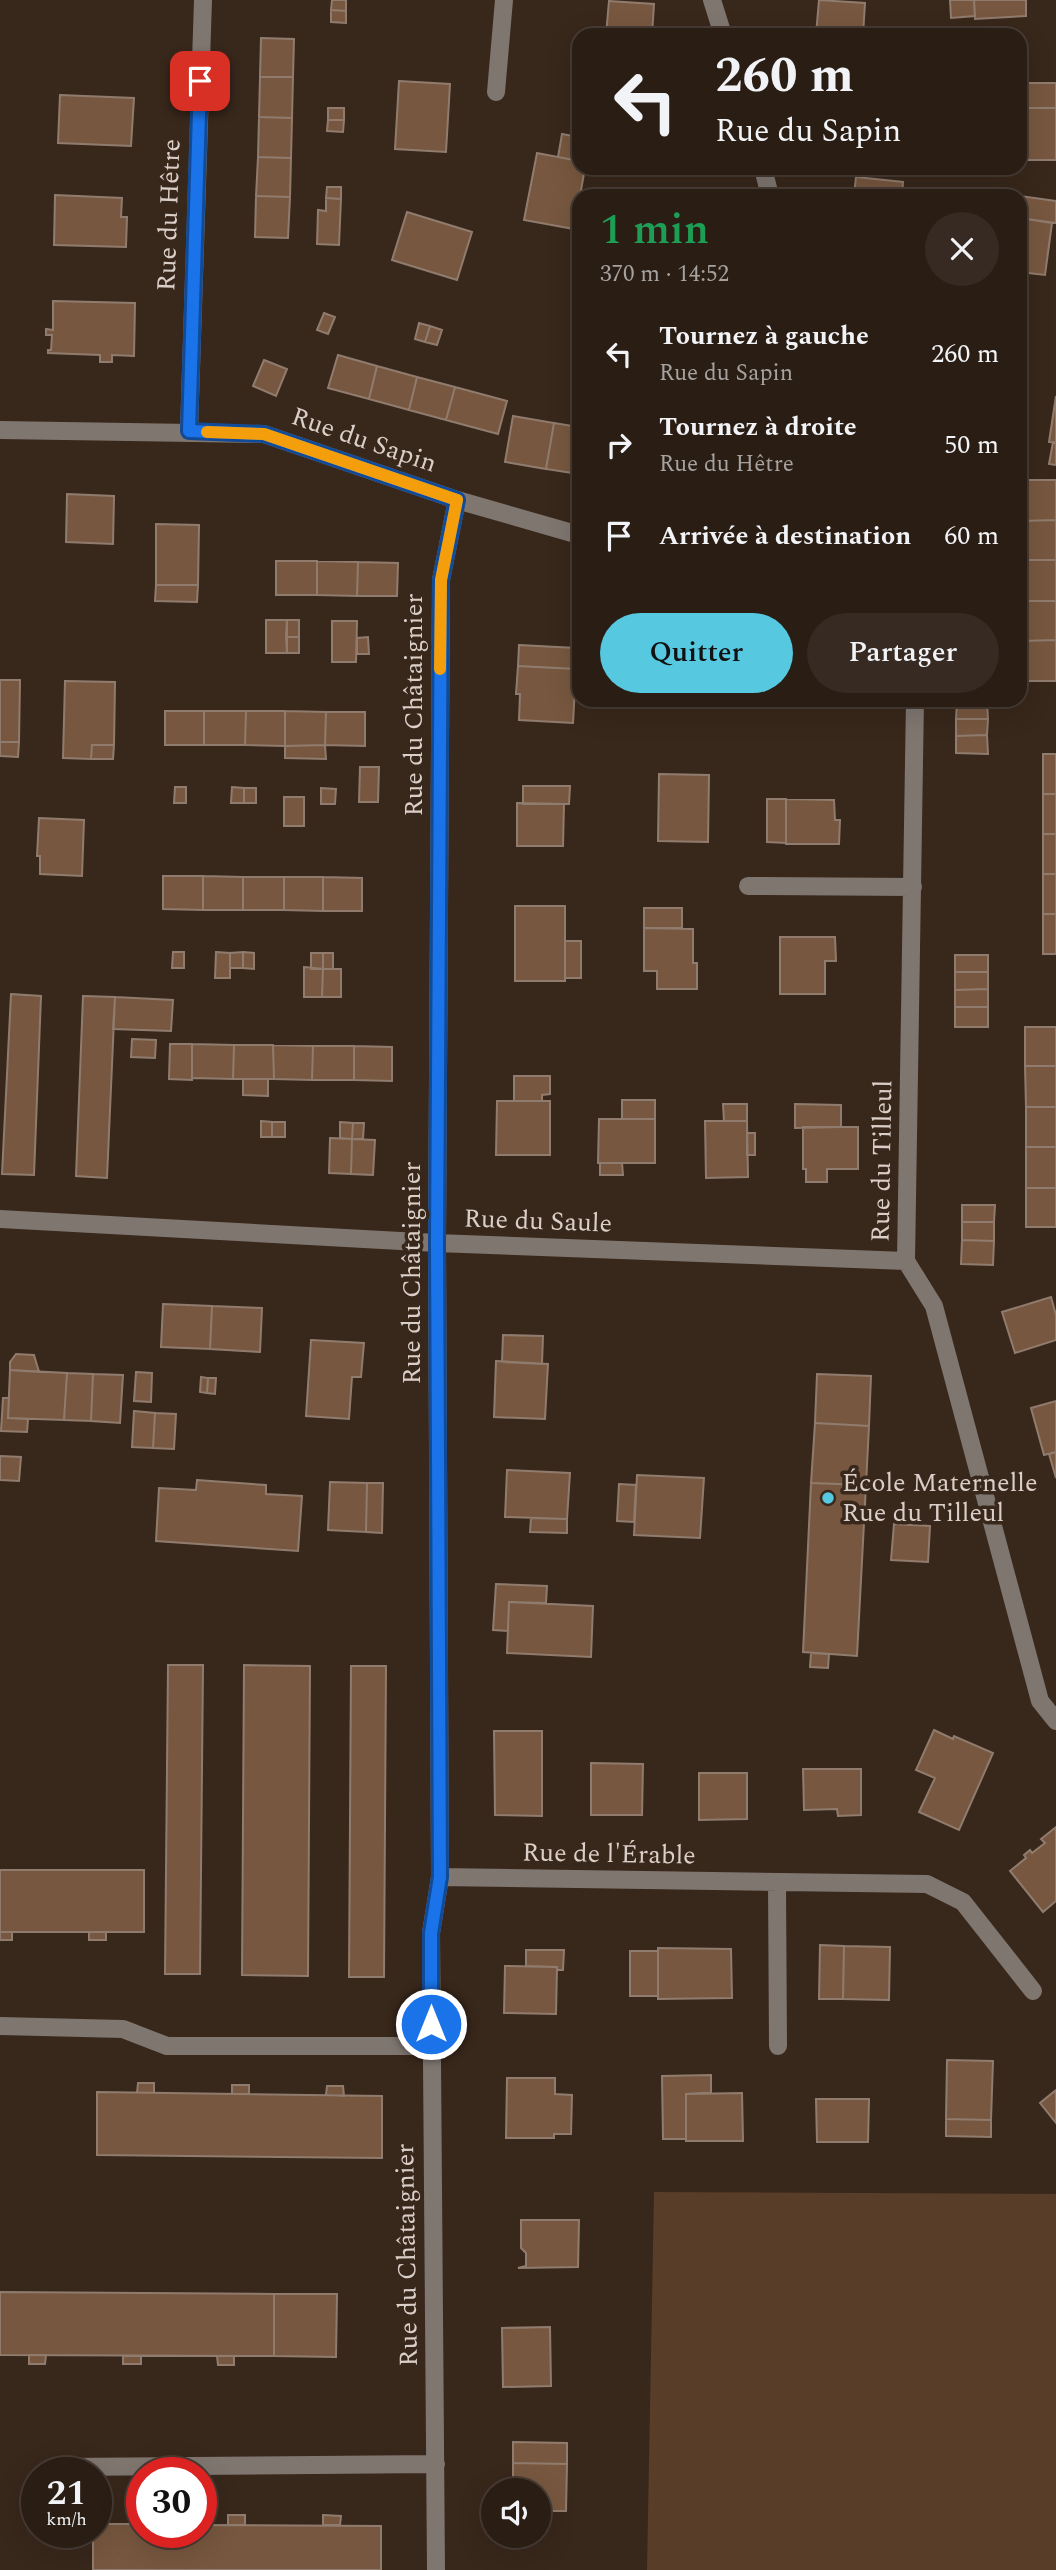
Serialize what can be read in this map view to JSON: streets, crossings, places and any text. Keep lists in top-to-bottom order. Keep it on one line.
{"streets":{"street":["Rue du Hêtre","Rue du Sapin","Rue du Châtaignier","Rue du Tilleul","Rue du Saule","Rue de l'Érable"]},"crossings":[["Rue du Hêtre","Rue du Sapin"],["Rue du Sapin","Rue du Châtaignier"],["Rue du Châtaignier","Rue du Saule"],["Rue du Châtaignier","Rue de l'Érable"],["Rue du Tilleul","Rue du Saule"]],"places":["École Maternelle Rue du Tilleul"],"page":{"turn":["260 m","Rue du Sapin"],"heading":["1 min","370 m · 14:52"],"list":[{"name":"Tournez à gauche","note":"Rue du Sapin","value":"260 m"},{"name":"Tournez à droite","note":"Rue du Hêtre","value":"50 m"},{"name":"Arrivée à destination","value":"60 m"}],"buttons":["Quitter","Partager"],"speed":"21 km/h","limit":"30"}}
